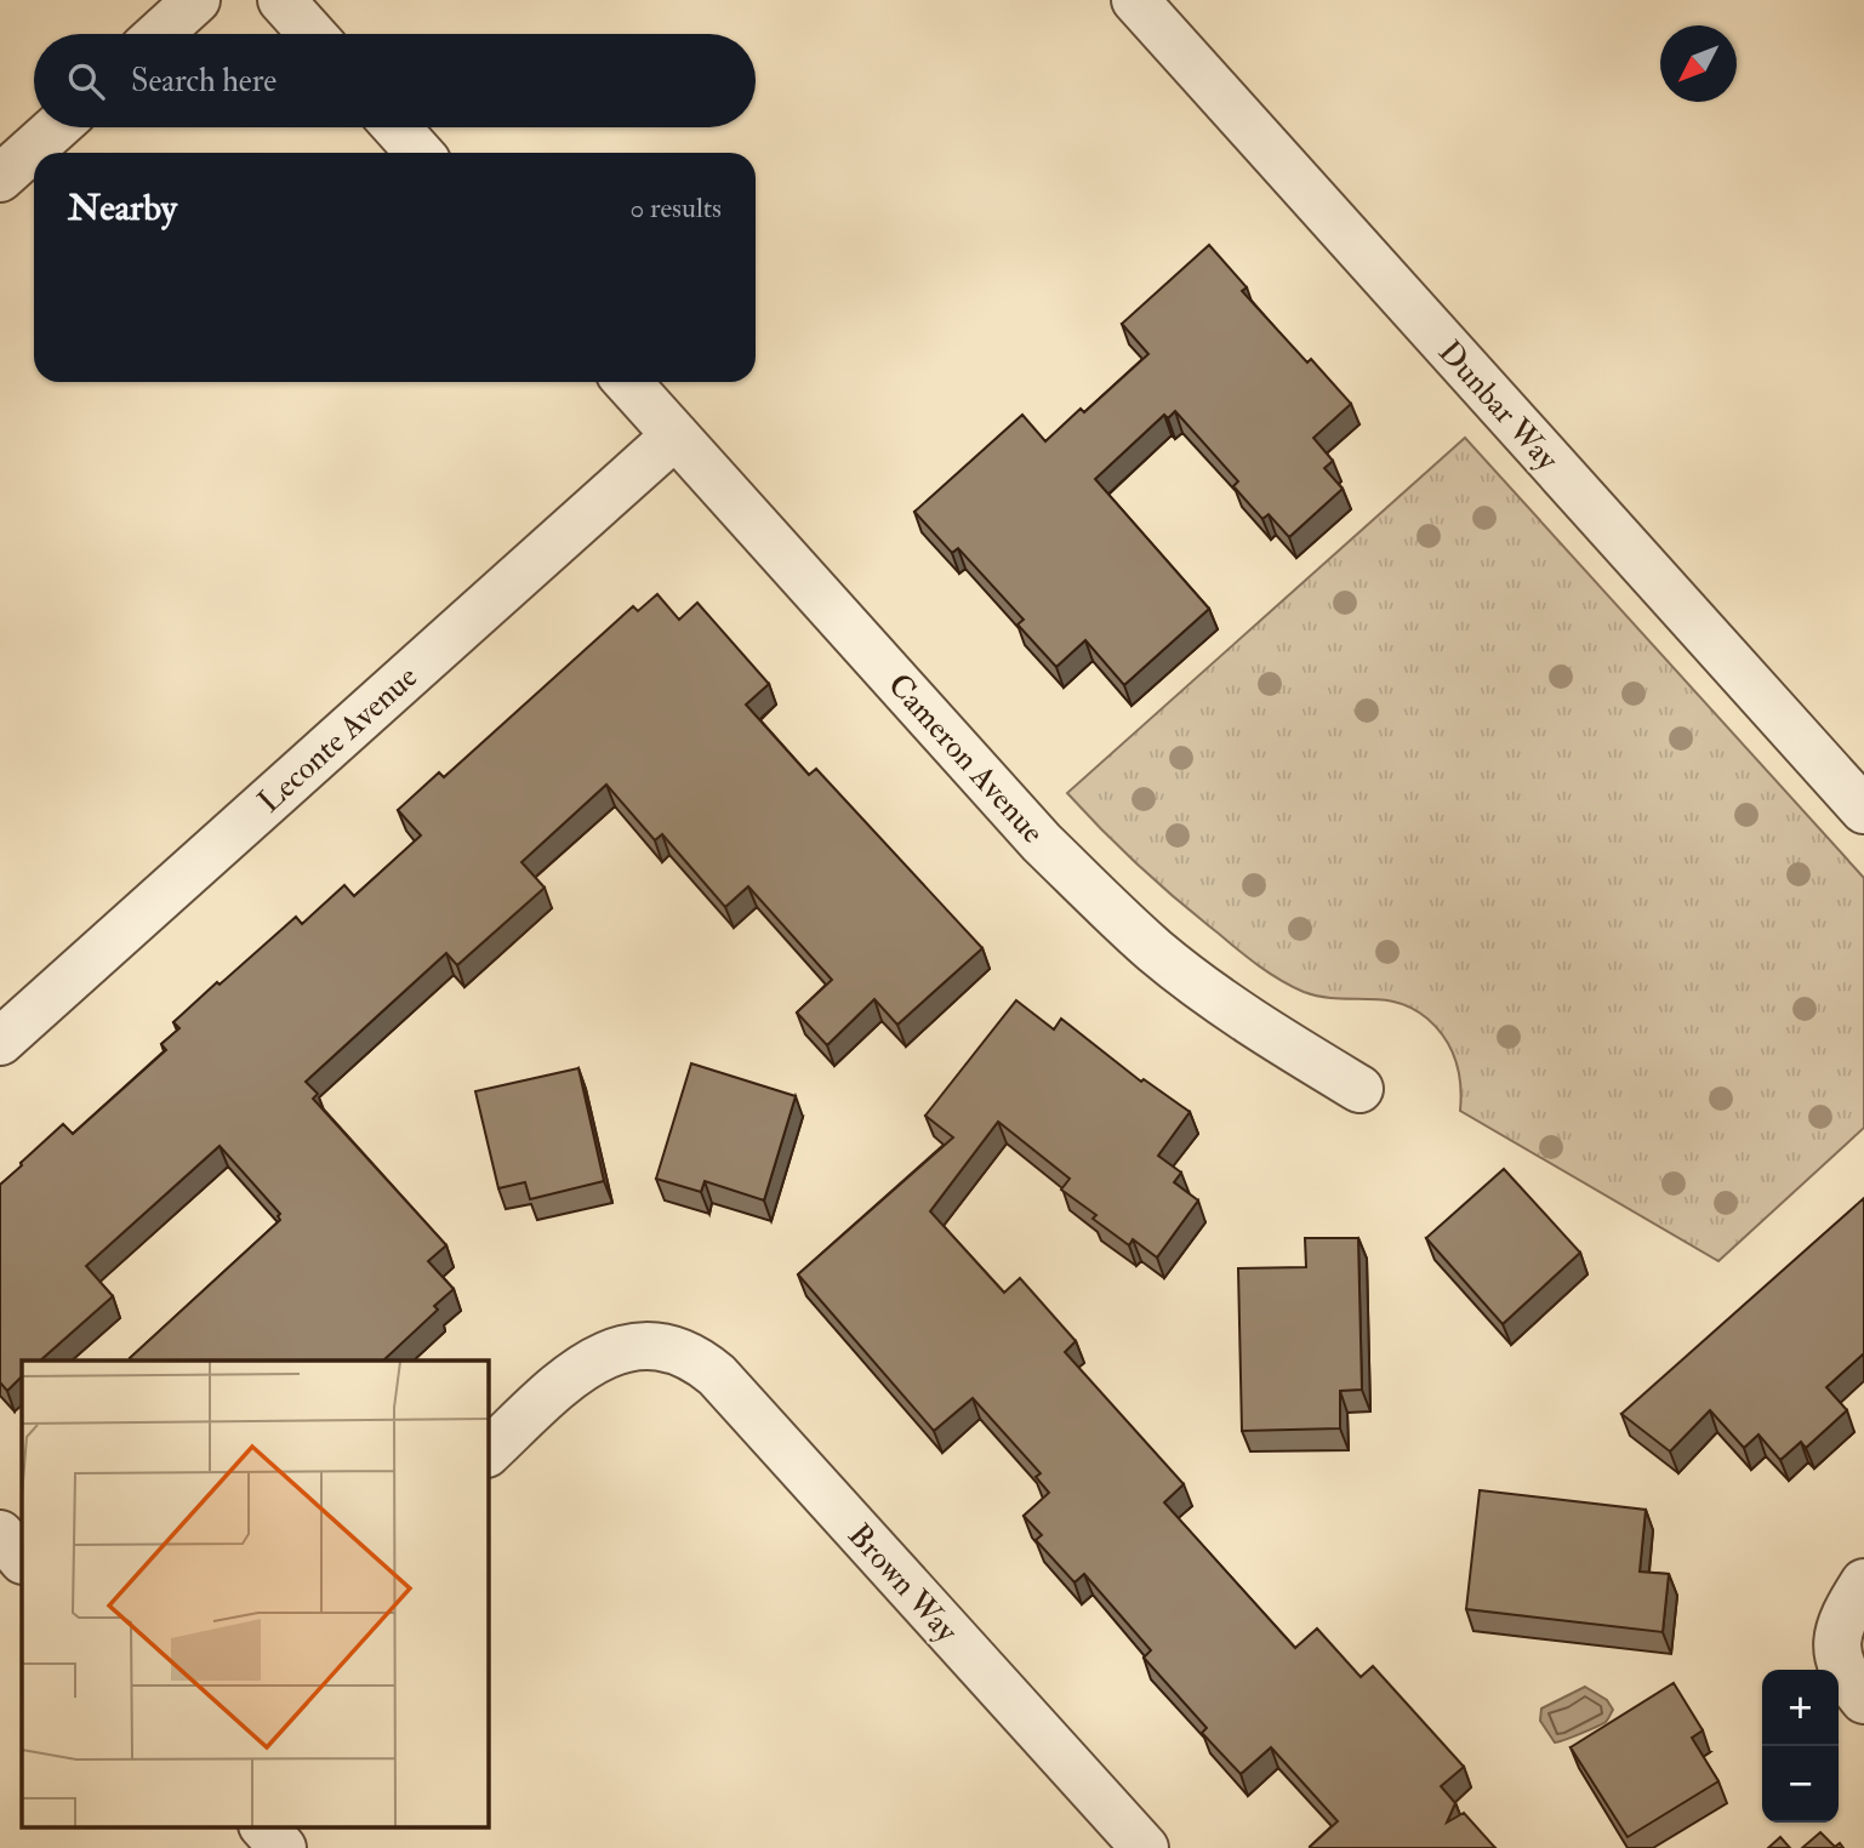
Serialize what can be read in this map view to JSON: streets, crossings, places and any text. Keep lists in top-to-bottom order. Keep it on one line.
{"streets":{"street":["Dunbar Way","Leconte Avenue","Cameron Avenue","Brown Way"]},"crossings":[["Leconte Avenue","Cameron Avenue"]],"north":"bottom left","page":{"search":"Search here","heading":["Nearby","0 results"],"map_buttons":["+","−"]}}
